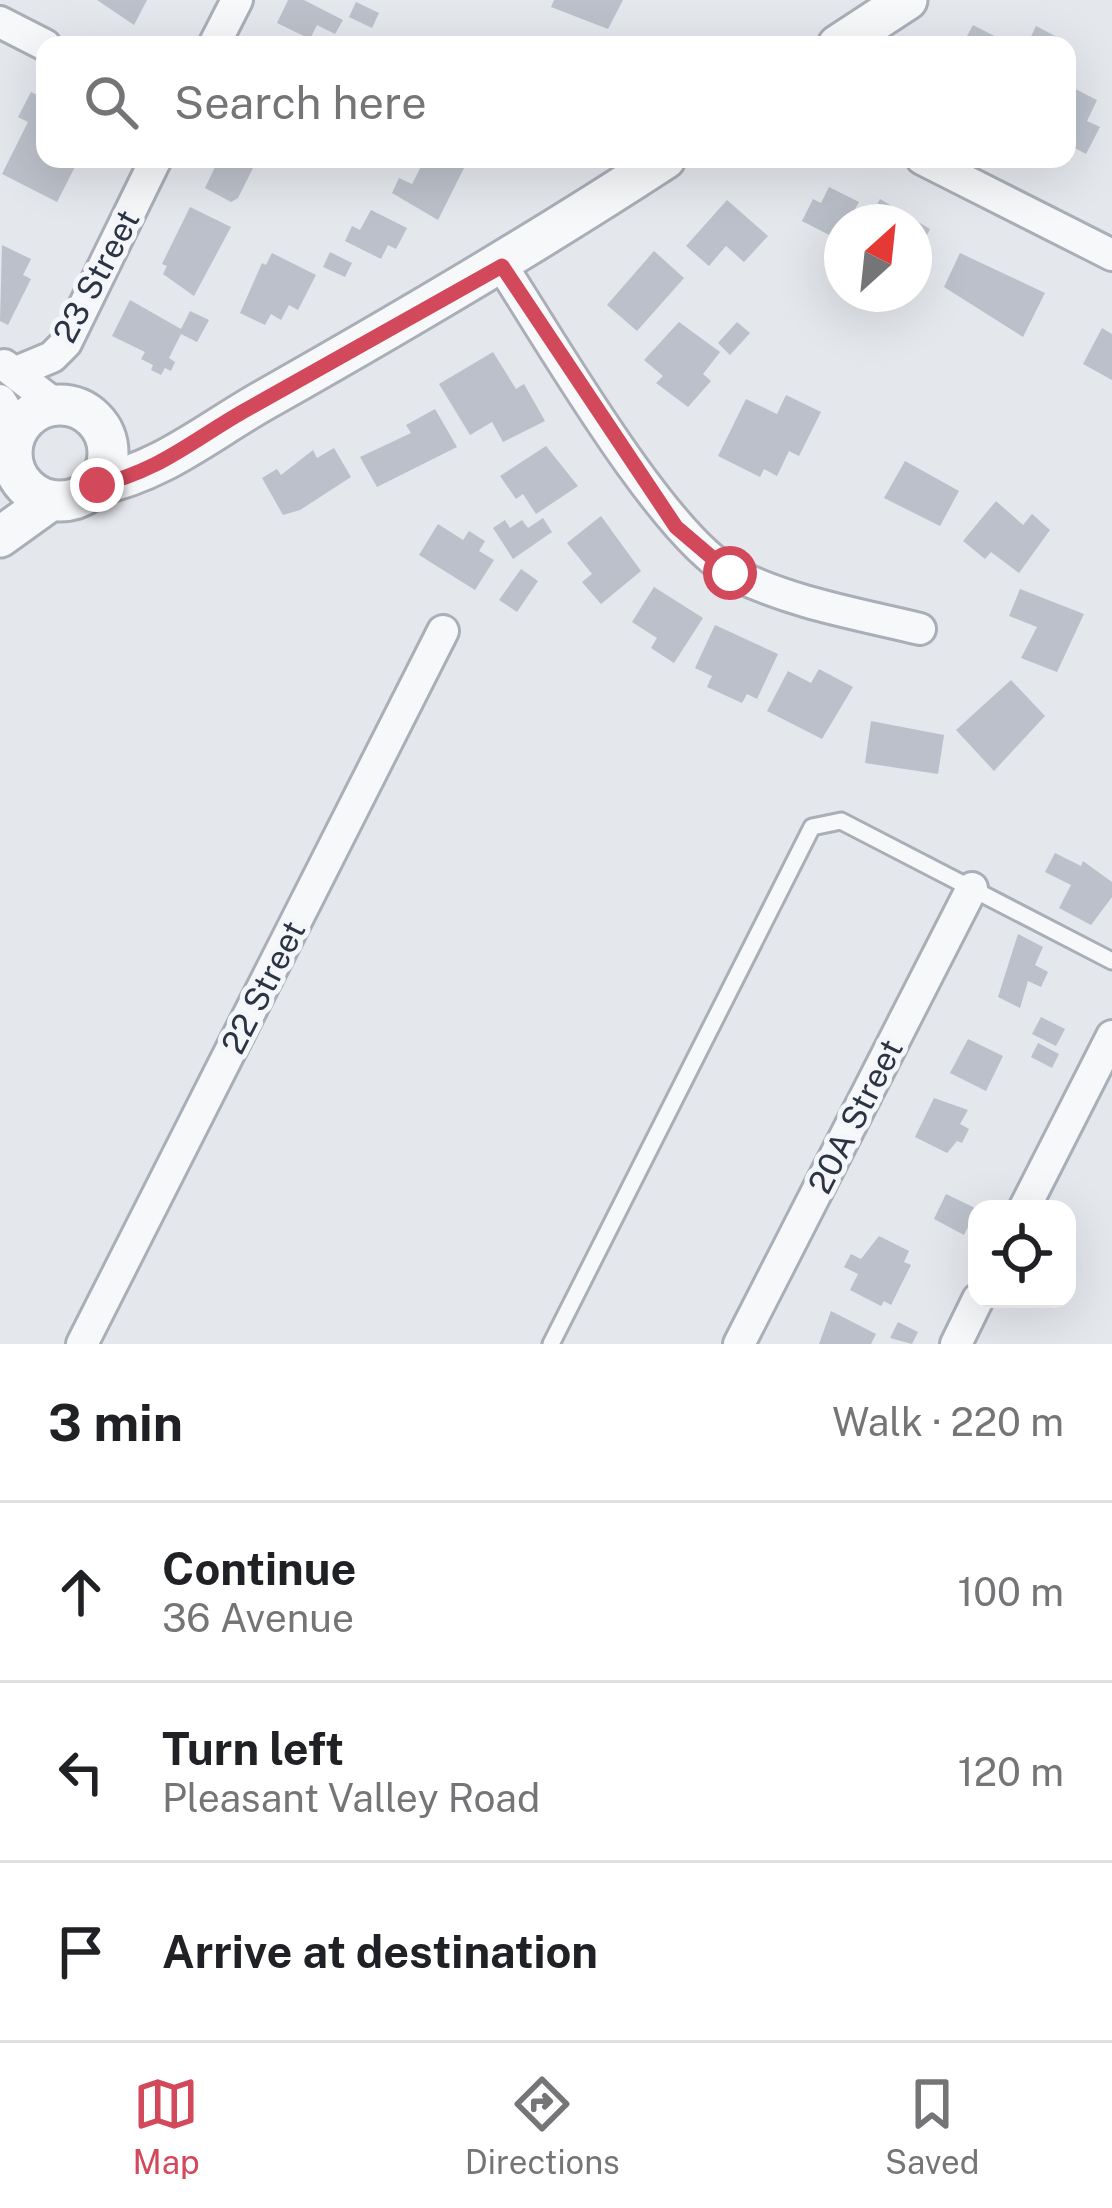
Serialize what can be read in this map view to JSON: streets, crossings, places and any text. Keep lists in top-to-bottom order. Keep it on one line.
{"streets":{"street":["23 Street","22 Street","20A Street"]},"north":"top right","page":{"search":"Search here","heading":["3 min","Walk · 220 m"],"list":[["Continue","36 Avenue","100 m"],["Turn left","Pleasant Valley Road","120 m"],"Arrive at destination"],"nav":["Map","Directions","Saved"]}}
